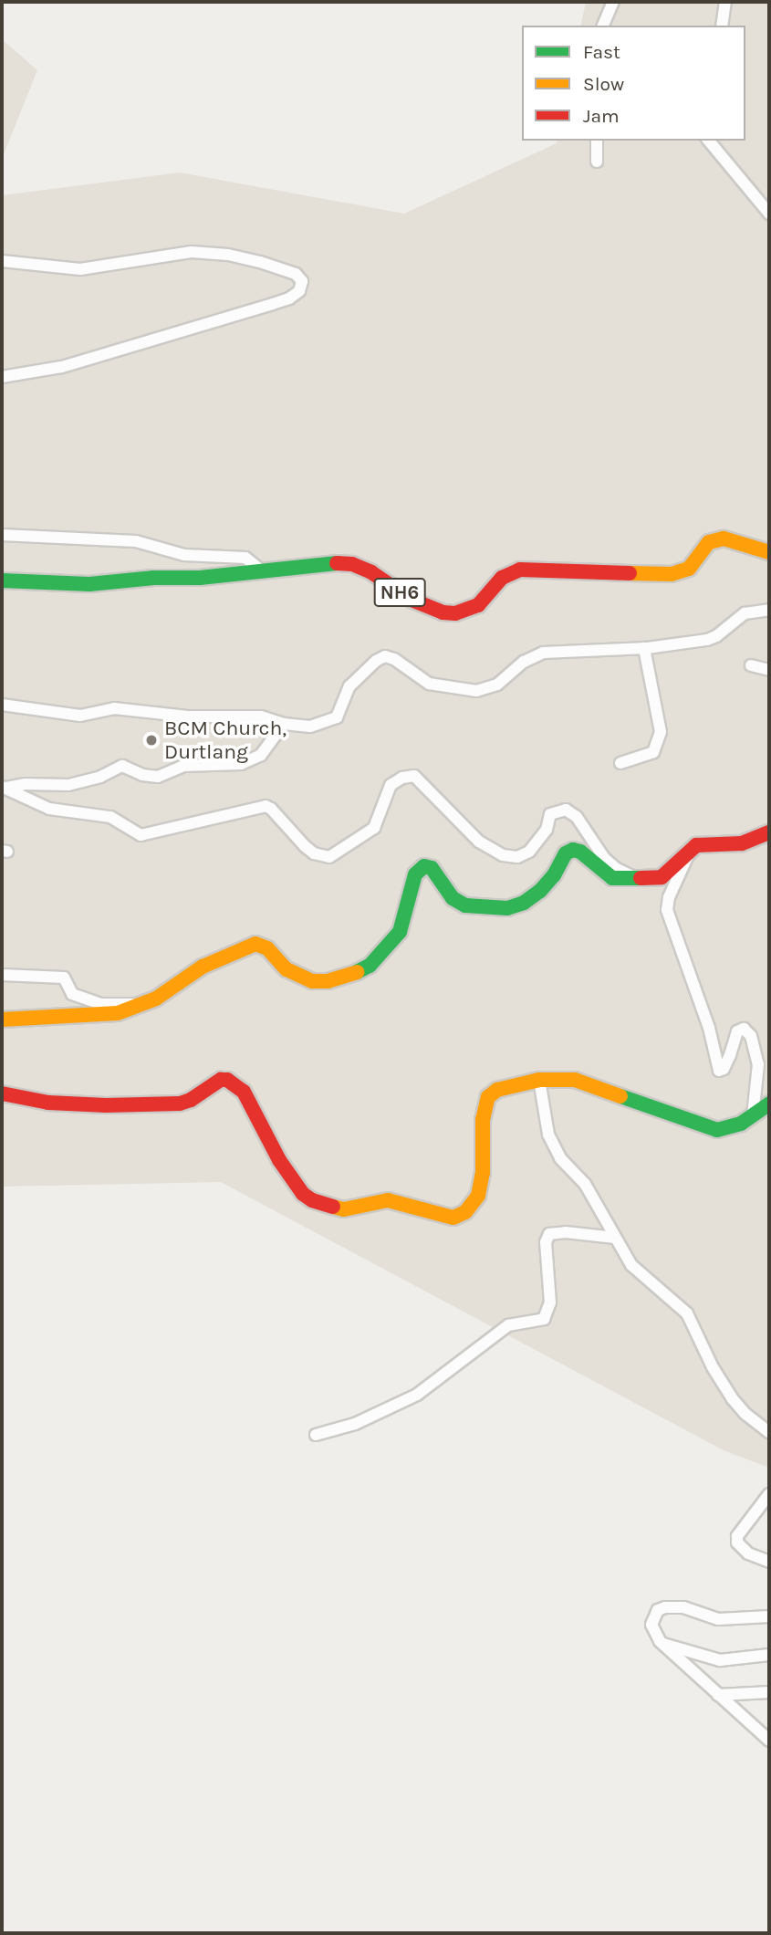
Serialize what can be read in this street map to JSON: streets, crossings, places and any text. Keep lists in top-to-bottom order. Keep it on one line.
{"streets":{"main road":["NH6"]},"places":["BCM Church, Durtlang"],"legend":["Fast","Slow","Jam"]}
